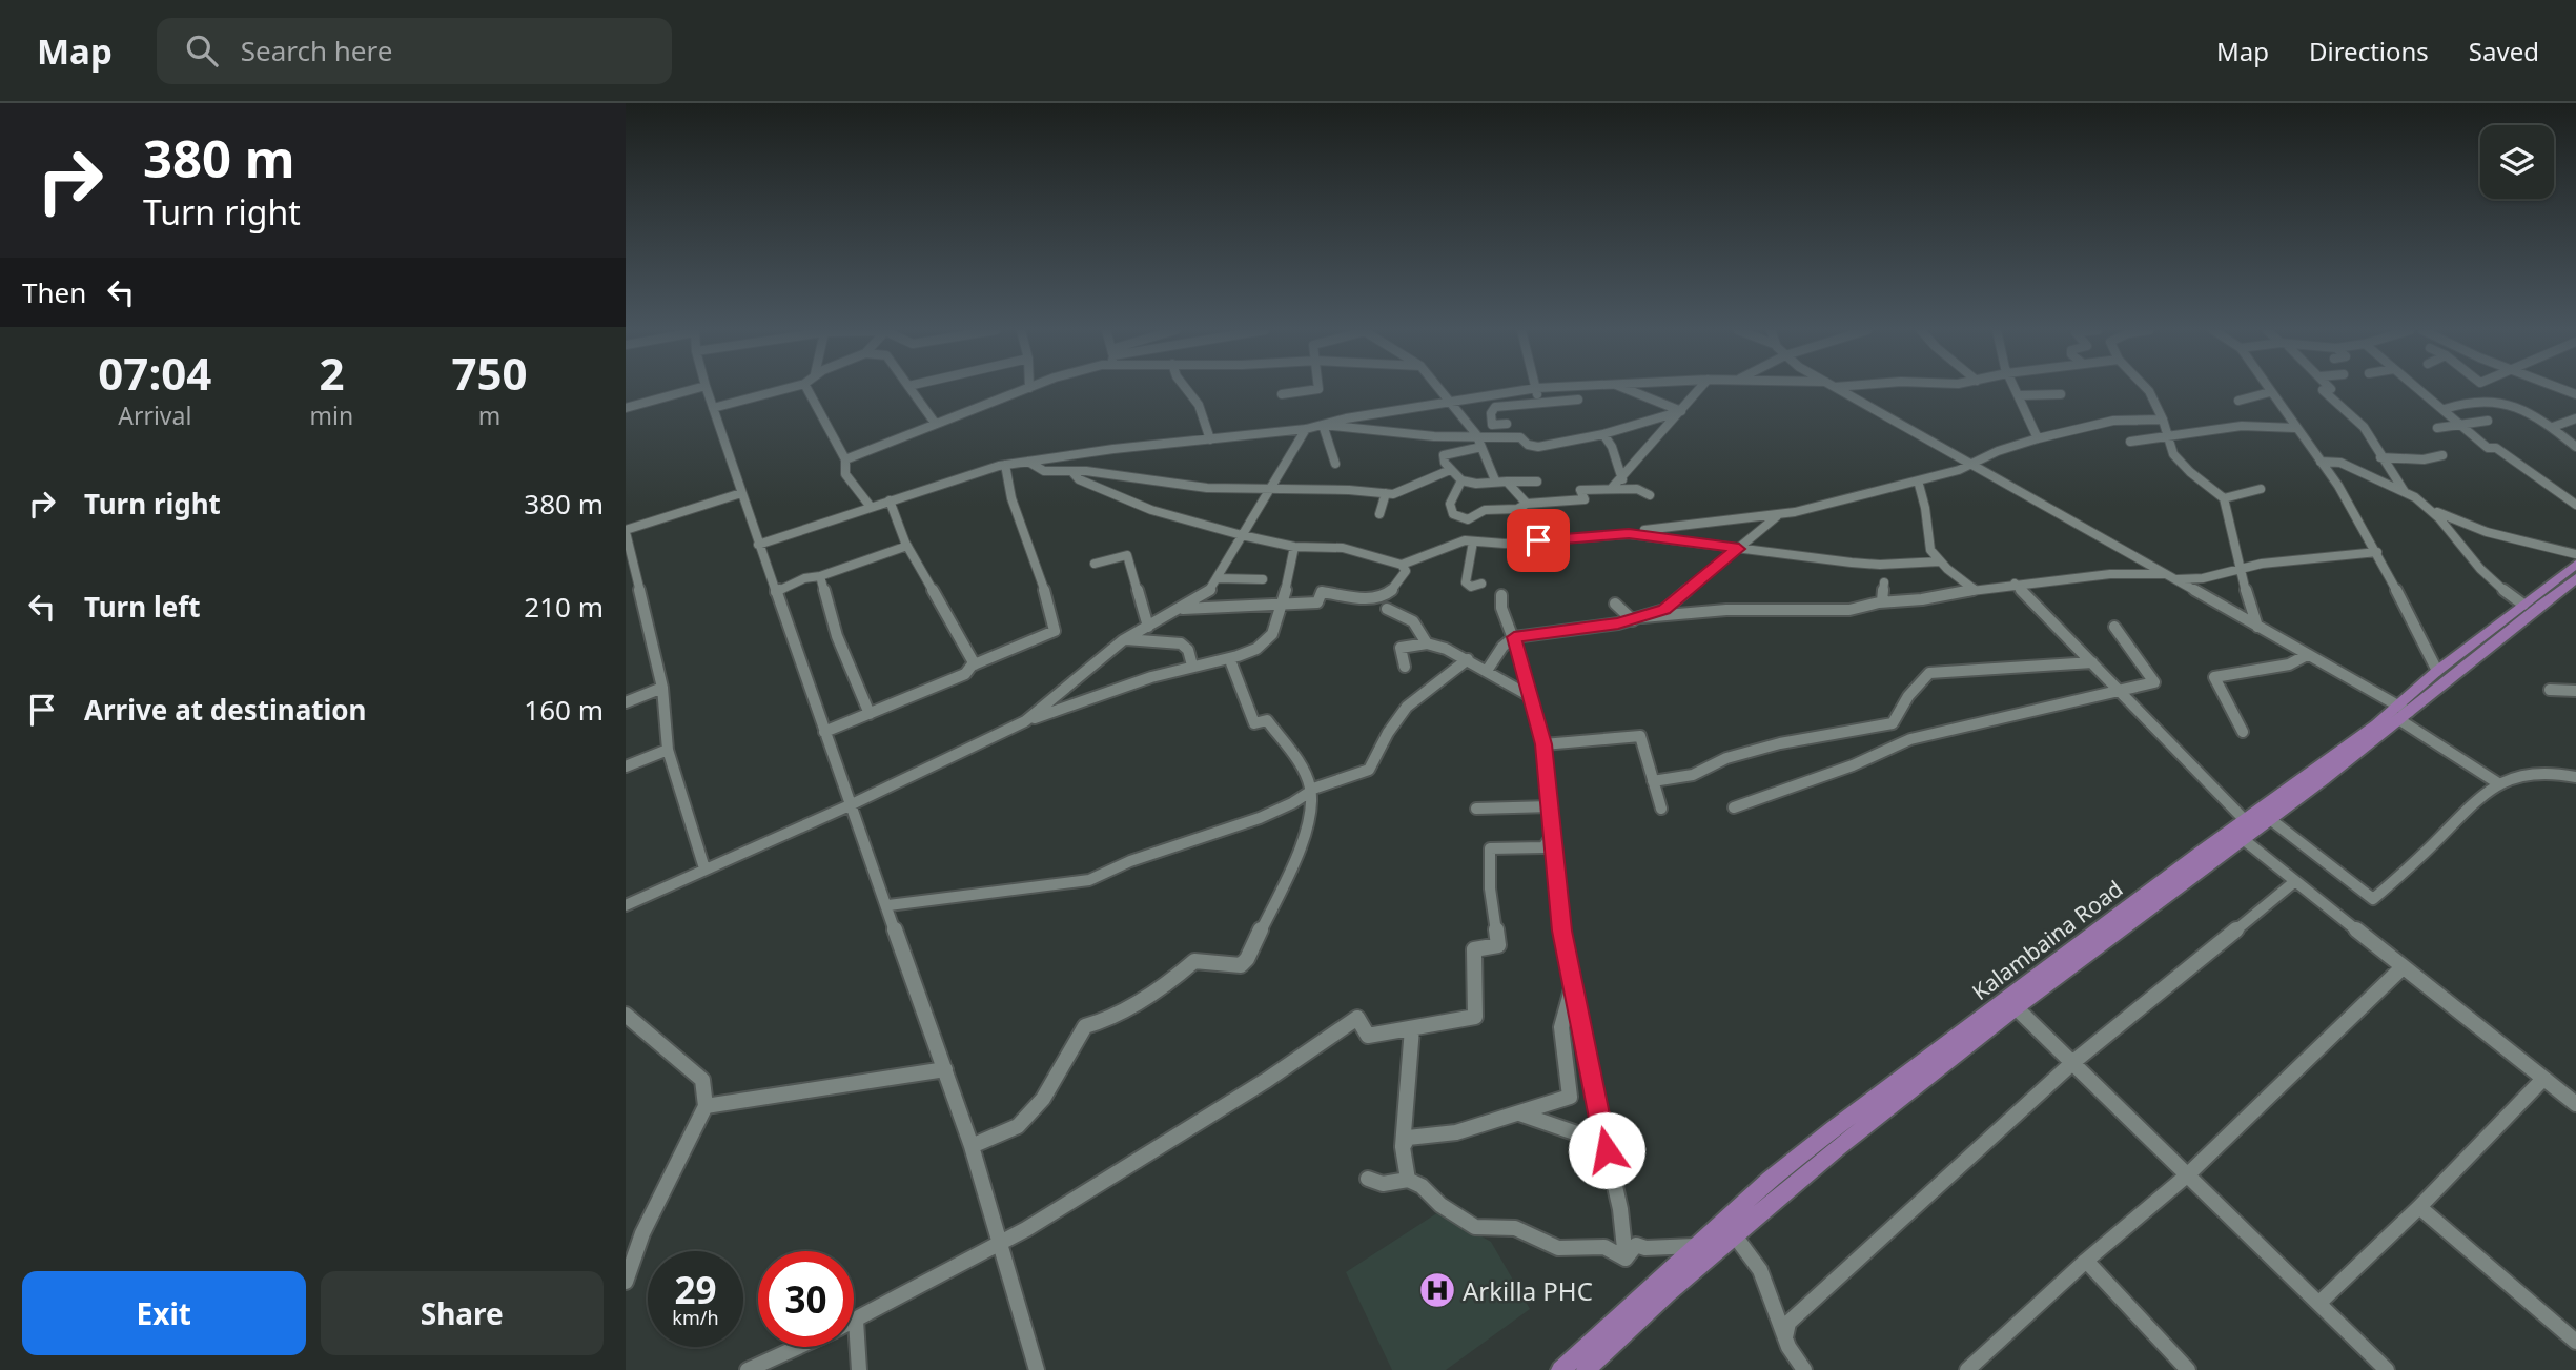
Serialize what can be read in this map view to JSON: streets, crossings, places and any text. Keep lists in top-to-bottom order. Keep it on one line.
{"streets":{"main road":["Kalambaina Road"]},"places":{"hospital":["Arkilla PHC"]},"page":{"header":"Map","search":"Search here","nav":["Map","Directions","Saved"],"turn":["380 m","Turn right"],"then":"Then","eta":["07:04","Arrival","2","min","750","m"],"list":[{"name":"Turn right","value":"380 m"},{"name":"Turn left","value":"210 m"},{"name":"Arrive at destination","value":"160 m"}],"speed":"29 km/h","limit":"30","buttons":["Exit","Share"]}}
